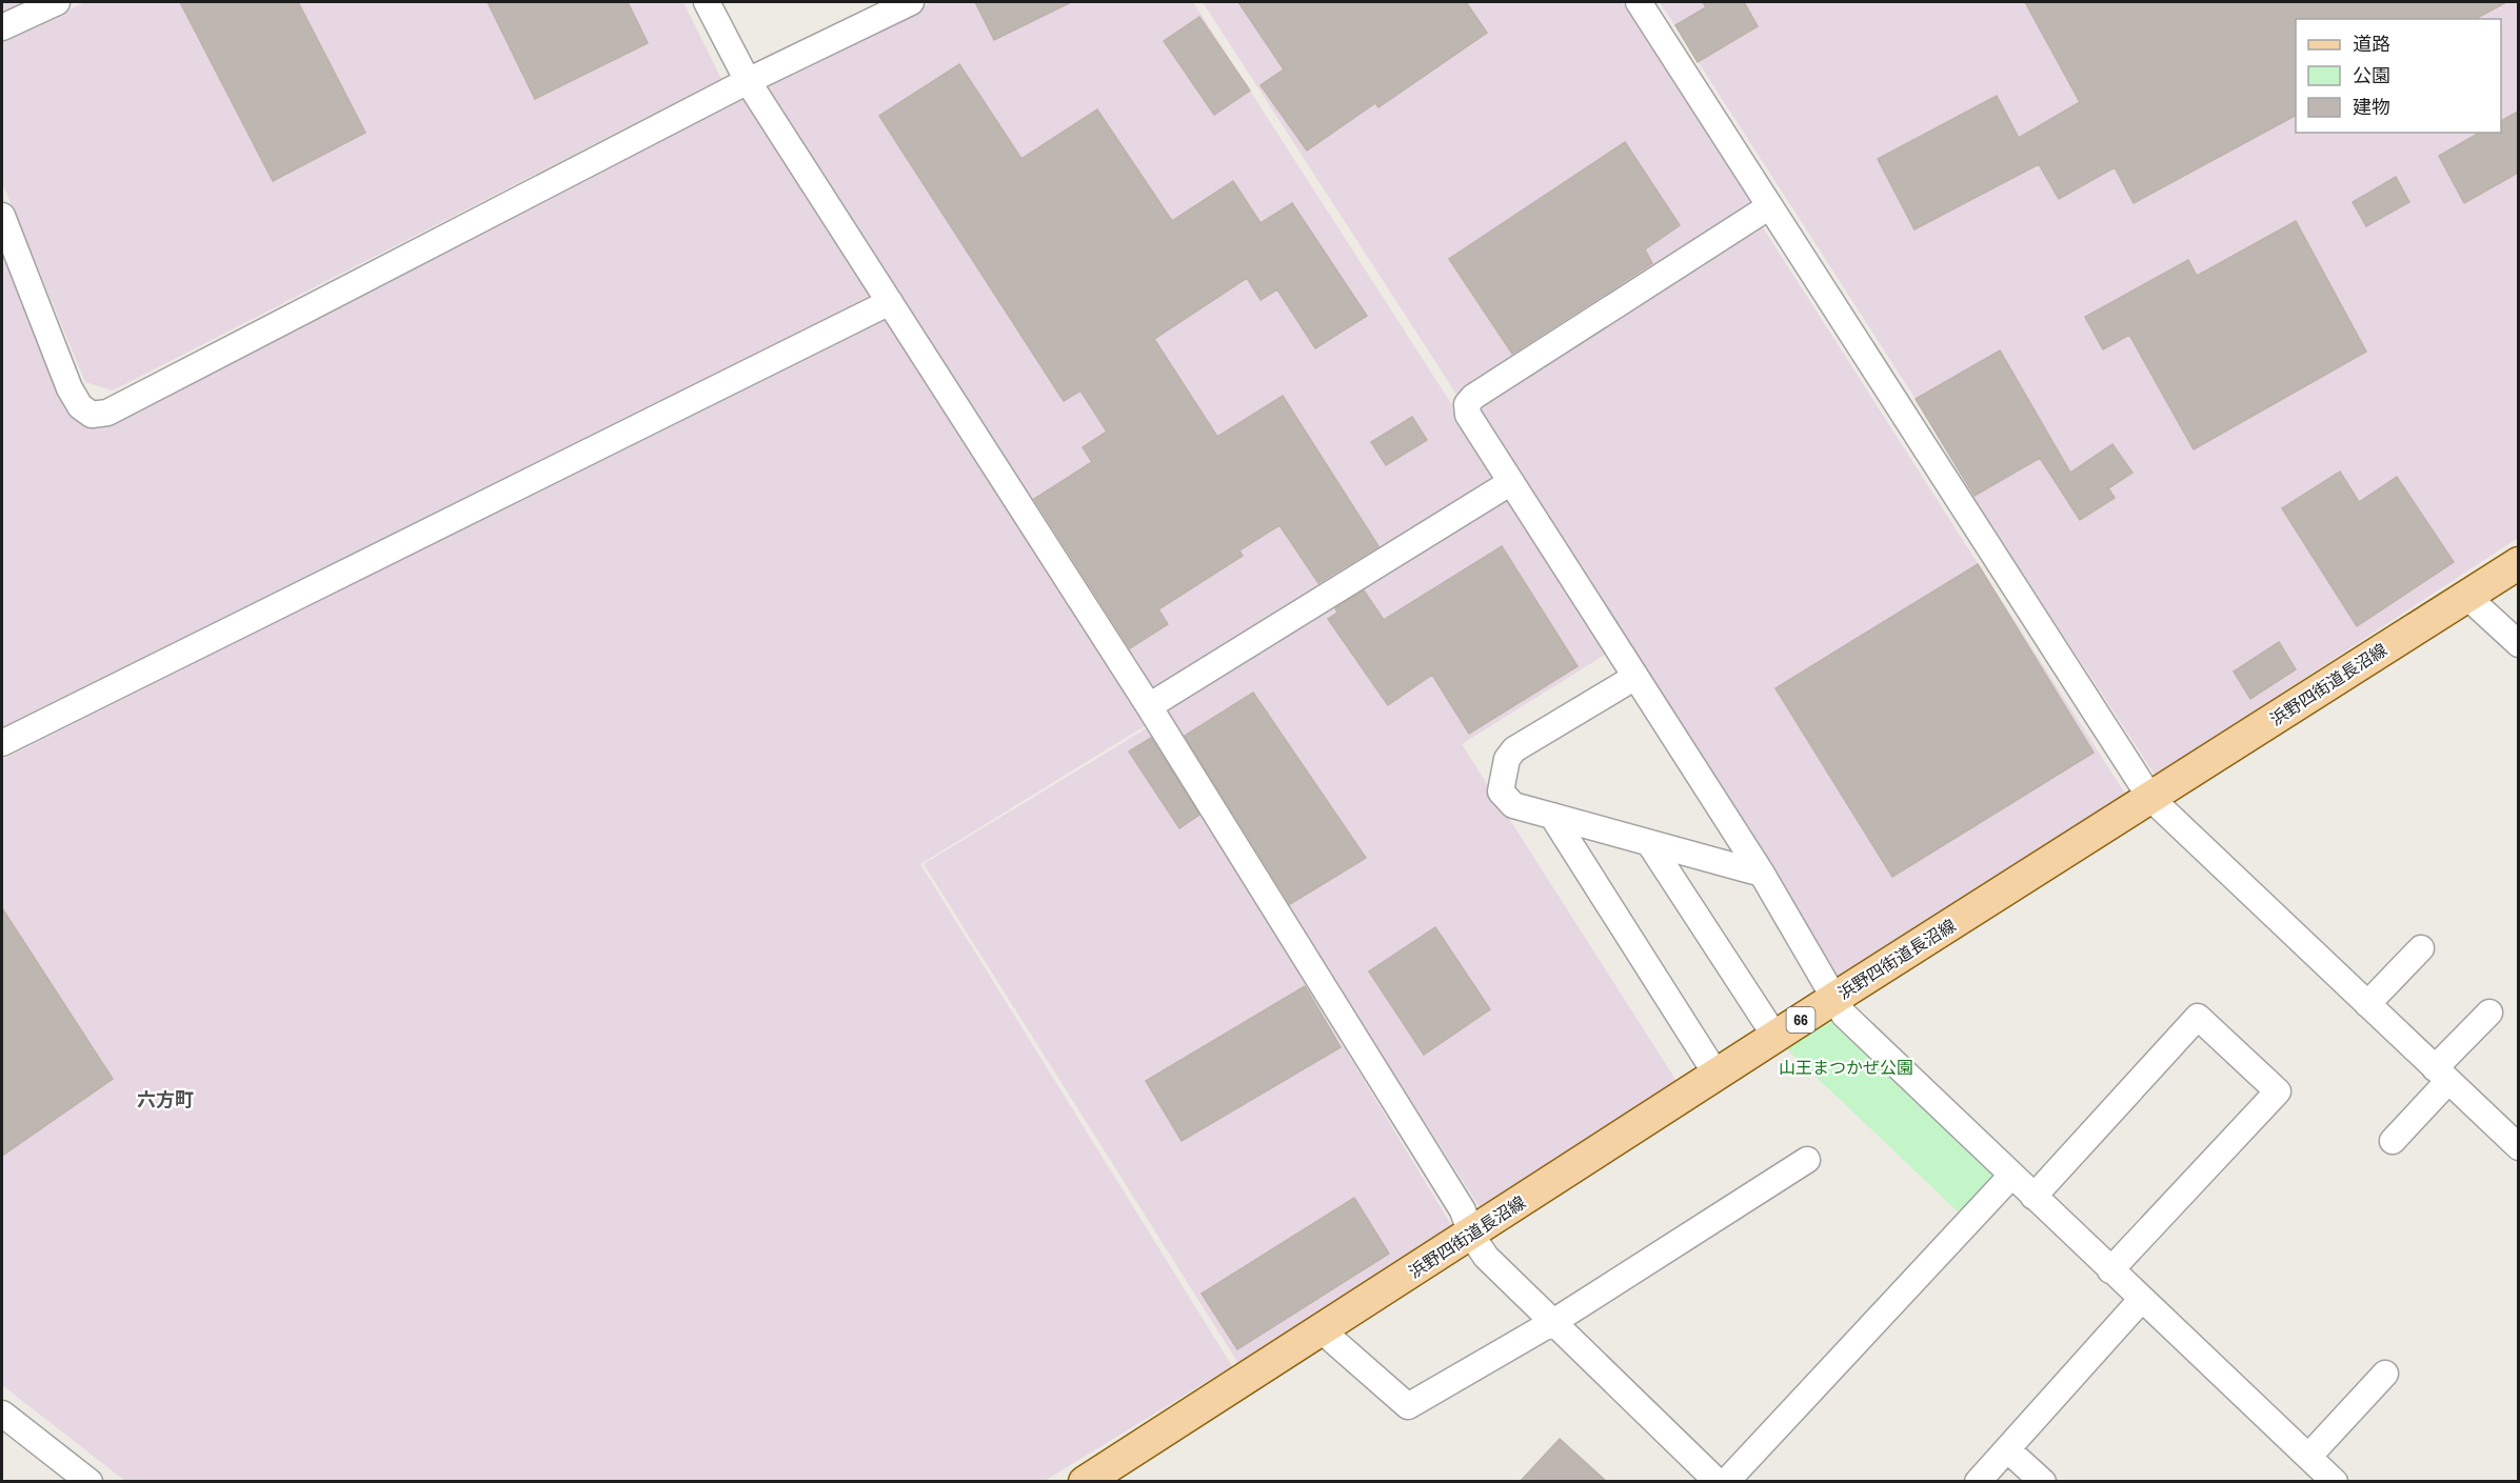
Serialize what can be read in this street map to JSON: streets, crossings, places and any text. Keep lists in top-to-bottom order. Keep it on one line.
{"streets":{"main road":["浜野四街道長沼線","66"]},"districts":["六方町"],"parks":["山王まつかぜ公園"],"legend":["道路","公園","建物"]}
